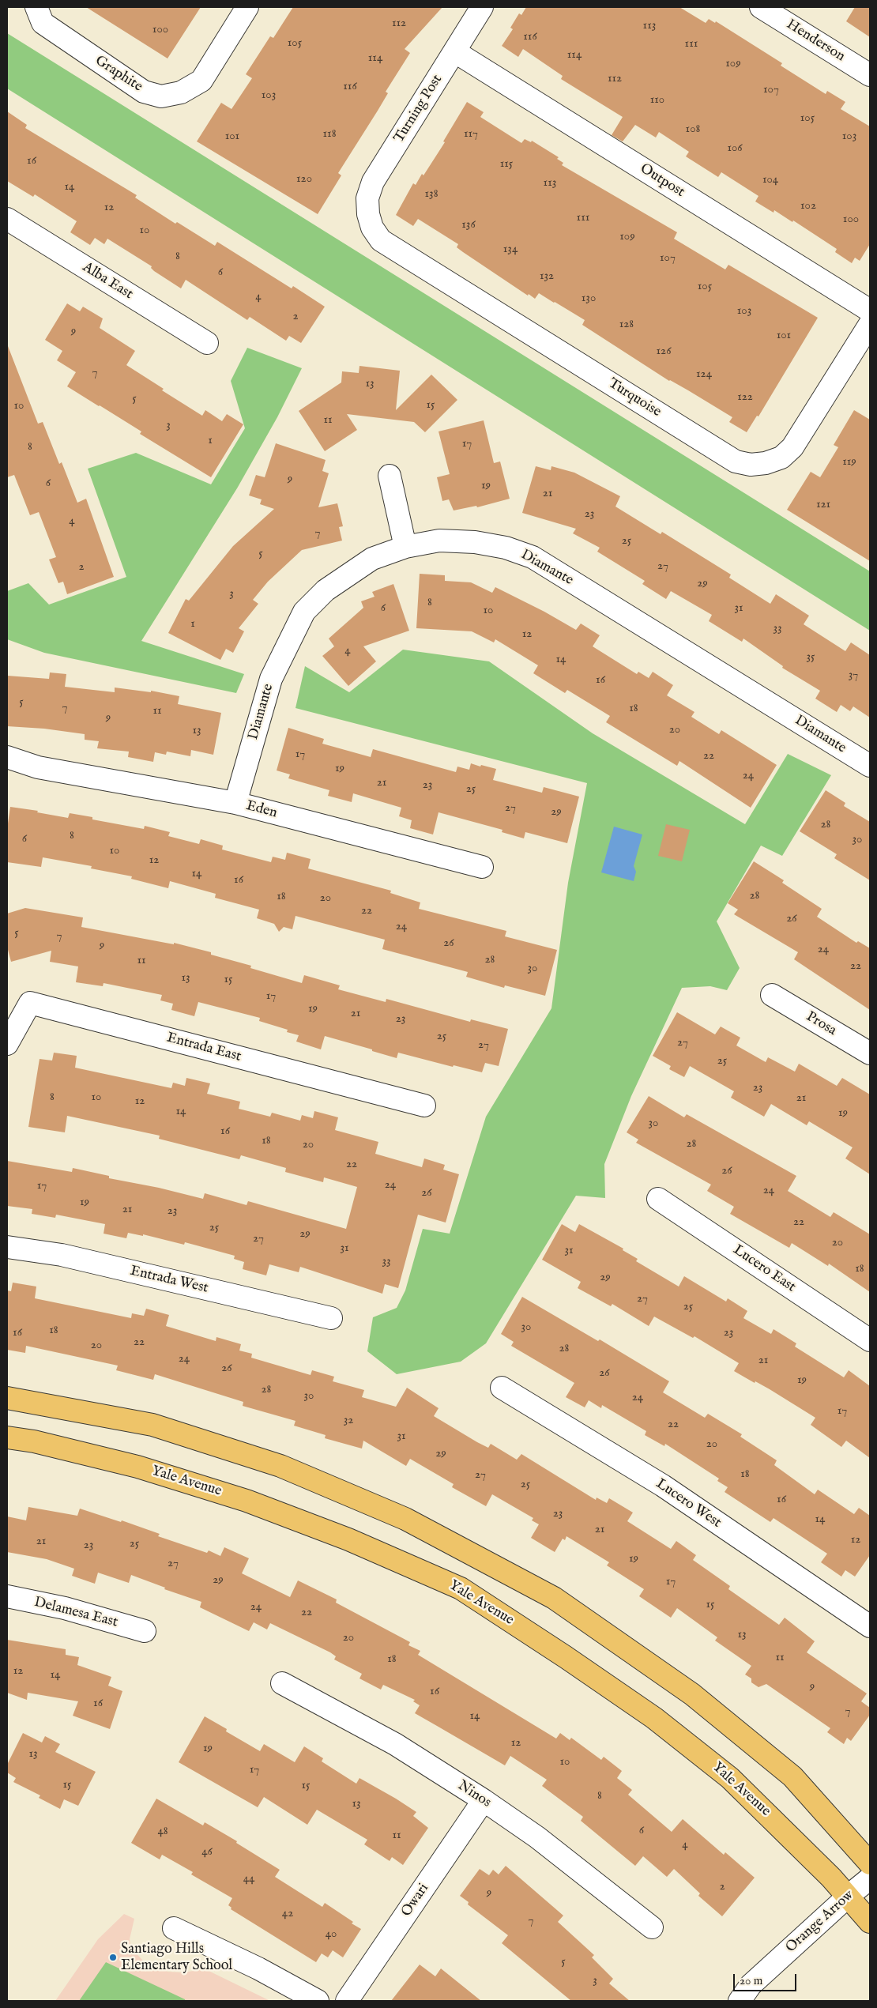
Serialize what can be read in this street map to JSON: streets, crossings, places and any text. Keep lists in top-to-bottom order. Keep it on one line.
{"streets":{"main road":["Yale Avenue"],"street":["Henderson","Graphite","Turning Post","Outpost","Alba East","Turquoise","Diamante","Eden","Prosa","Entrada East","Lucero East","Entrada West","Lucero West","Delamesa East","Ninos","Owari","Orange Arrow"]},"crossings":[["Turning Post","Outpost"],["Turning Post","Turquoise"],["Diamante","Eden"],["Yale Avenue","Orange Arrow"],["Ninos","Owari"]],"places":["Santiago Hills Elementary School"],"house_numbers":["112","113","100","116","105","111","114","114","109","112","116","107","103","110","105","108","118","117","101","103","106","16","115","120","104","113","14","138","102","12","111","100","136","10","109","134","8","107","6","132","105","4","130","103","2","128","9","101","126","7","124","13","122","5","15","10","11","3","1","17","8","119","9","6","19","21","121","23","4","7","25","5","27","2","29","3","8","6","31","10","1","33","12","4","35","14","37","16","5","7","18","11","9","20","13","17","22","19","24","21","23","25","27","29","28","8","6","30","10","12","14","16","28","18","20","22","26","24","5","7","26","9","24","28","11","22","30","13","15","17","19","21","23","25","27","27","25","23","8","10","21","12","14","19","30","16","18","28","20","22","26","24","17","24","26","19","21","23","22","25","29","27","20","31","31","33","18","29","27","25","30","18","16","23","22","20","28","24","21","26","26","19","28","30","24","17","32","22","31","20","29","18","27","25","16","23","14","21","12","21","25","23","19","27","29","17","15","24","22","13","20","11","18","12","14","9","16","16","7","14","12","19","13","10","17","15","15","8","13","6","48","11","4","46","44","2","9","42","7","40","5","3"],"scale_bar":"20 m"}
